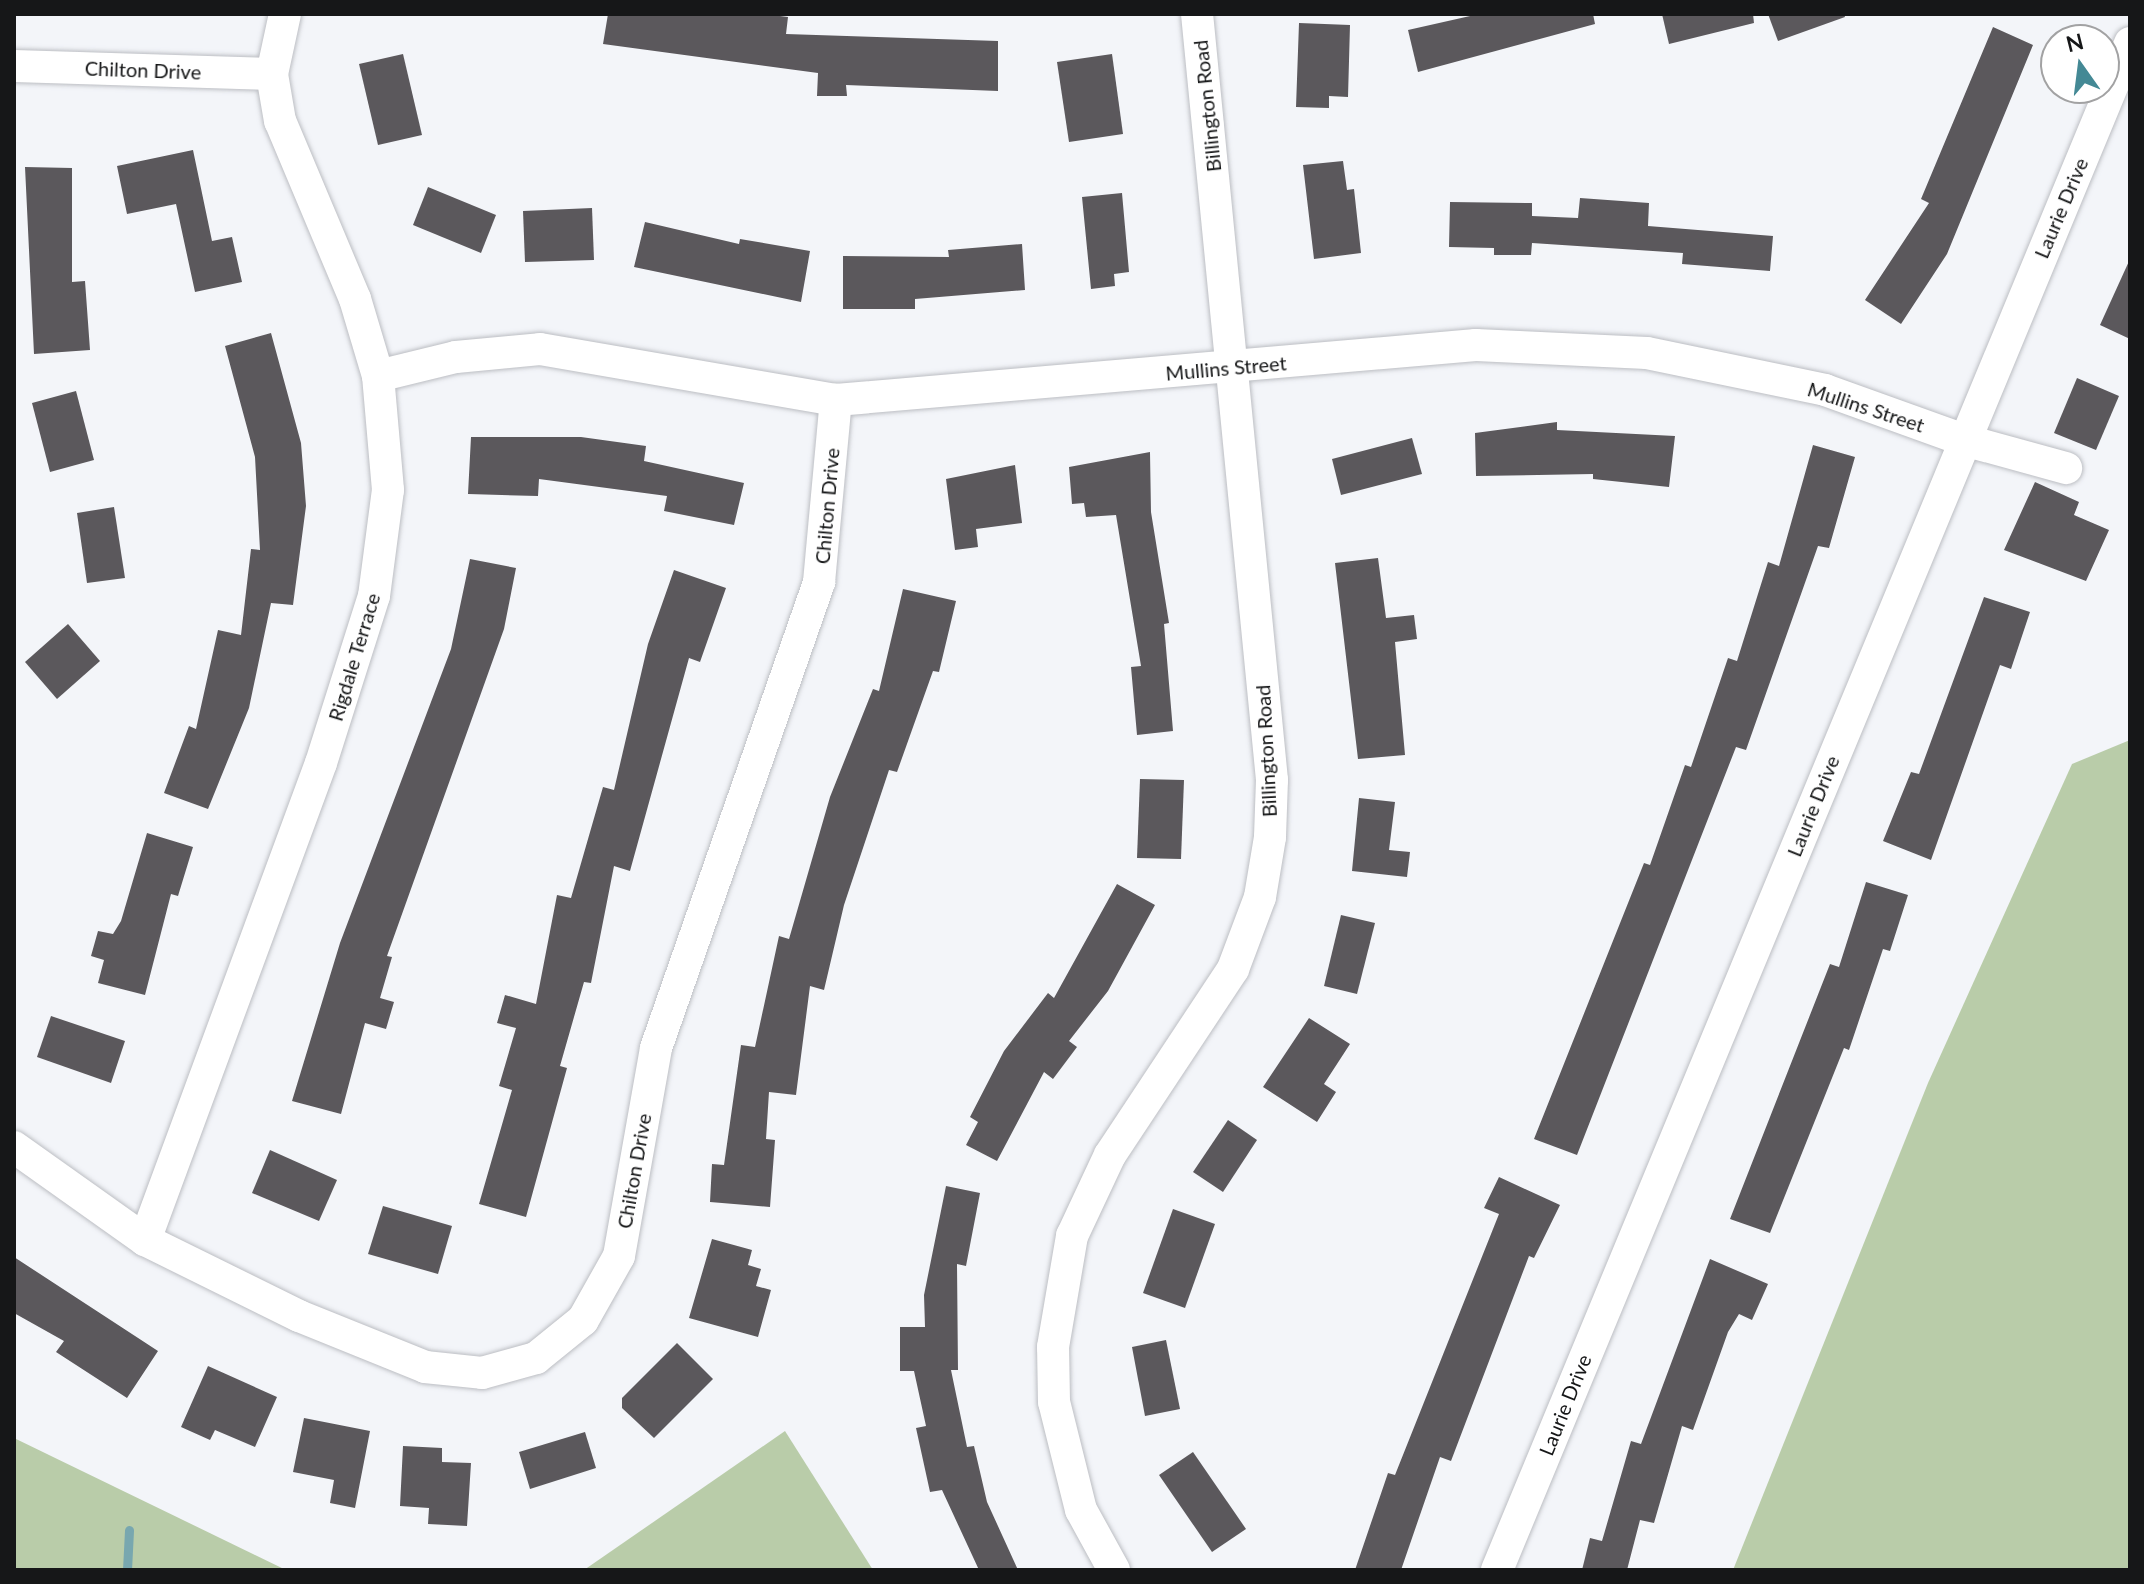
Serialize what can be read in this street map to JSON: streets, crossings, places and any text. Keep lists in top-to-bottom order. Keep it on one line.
{"streets":{"street":["Chilton Drive","Billington Road","Laurie Drive","Mullins Street","Rigdale Terrace"]},"crossings":[["Chilton Drive","Mullins Street"],["Chilton Drive","Rigdale Terrace"],["Billington Road","Mullins Street"],["Laurie Drive","Mullins Street"],["Mullins Street","Rigdale Terrace"]],"north":"top"}
